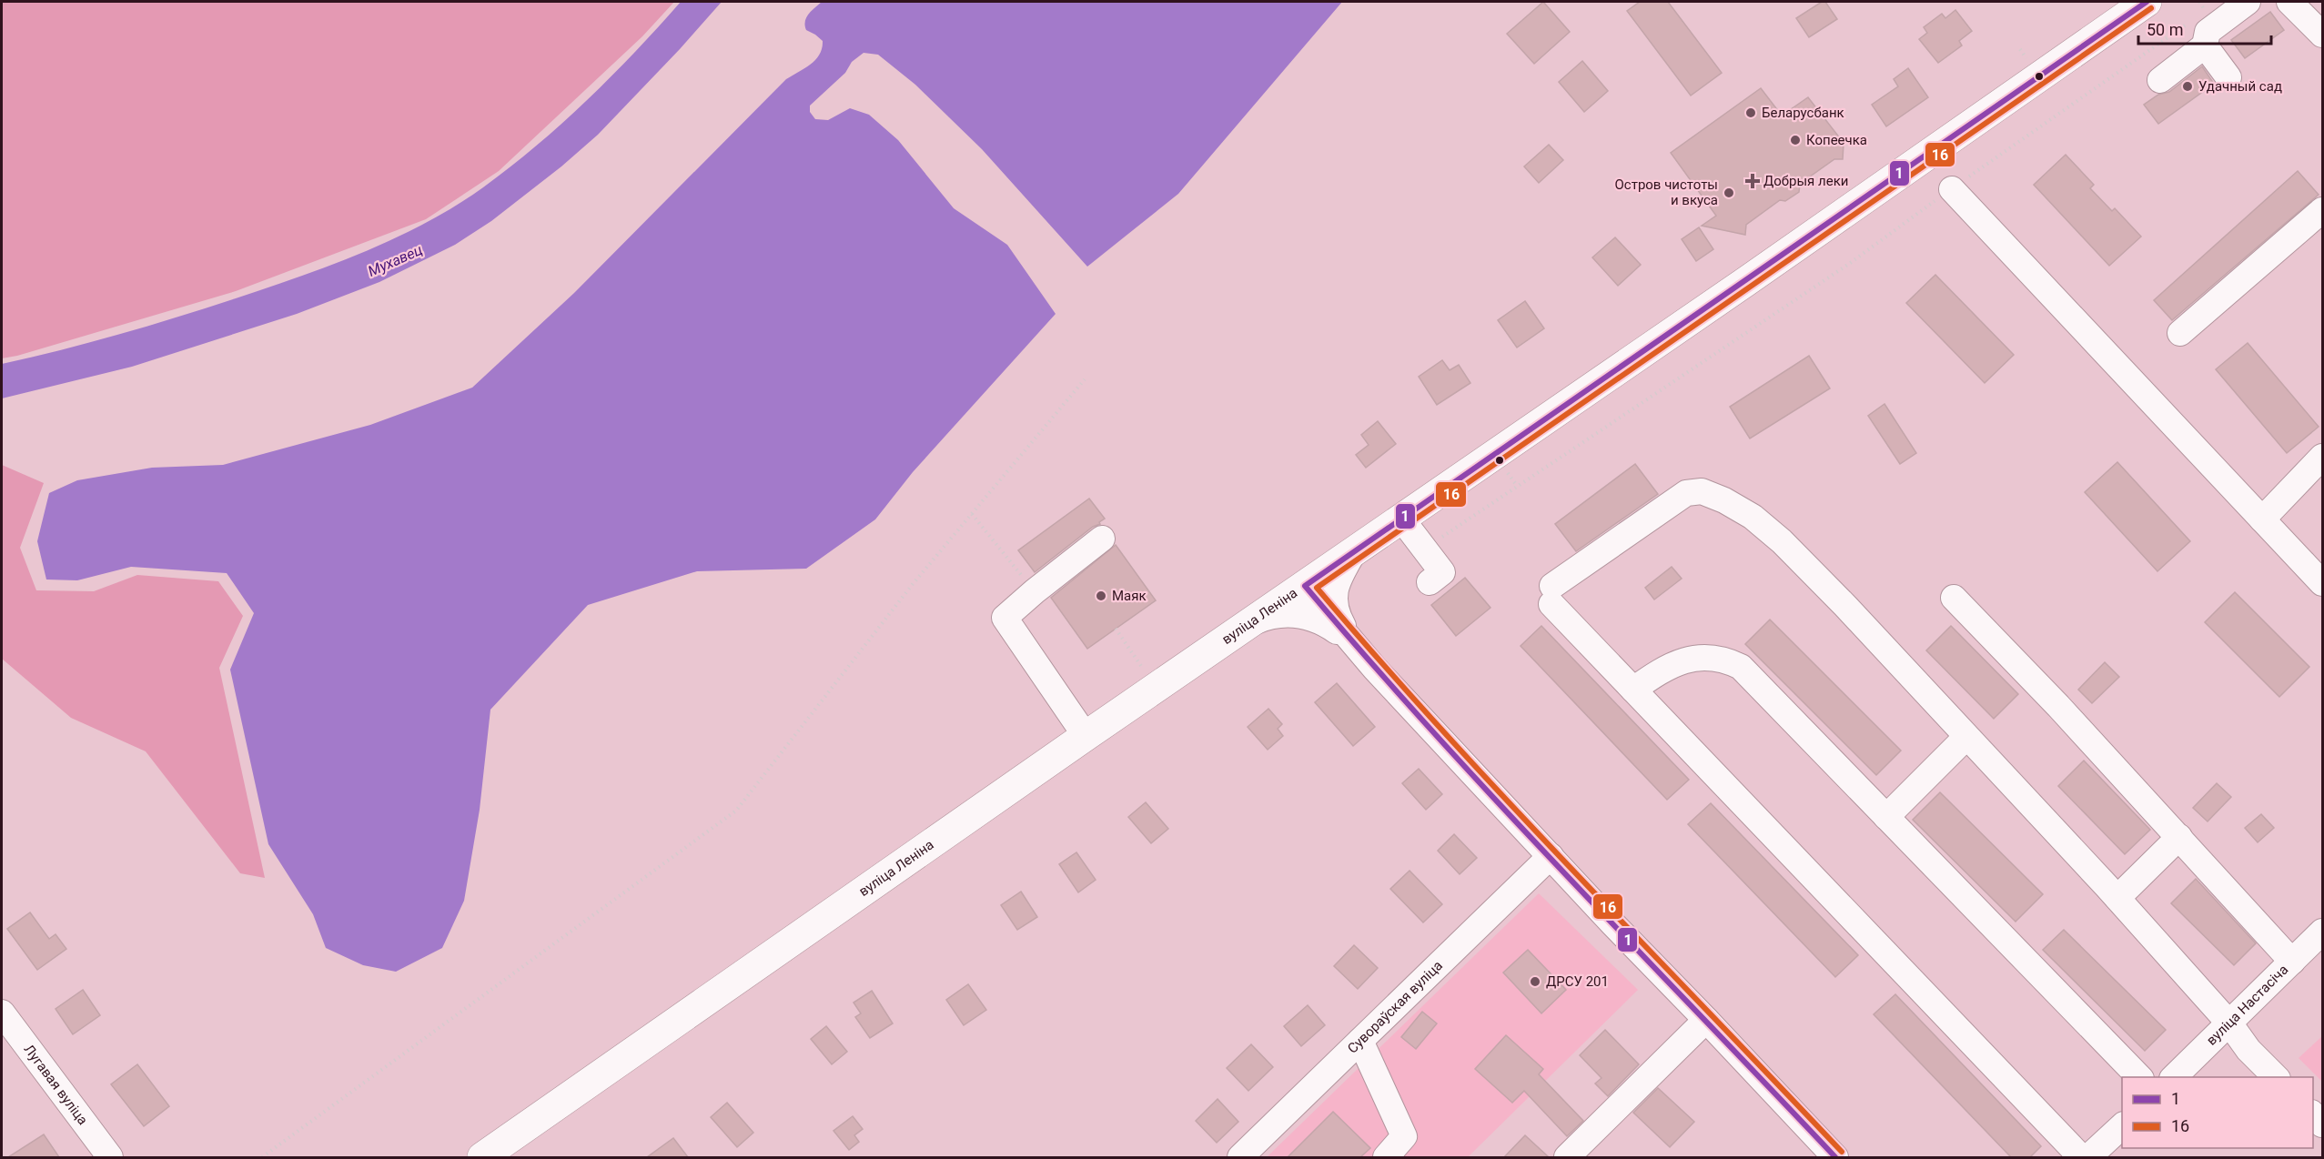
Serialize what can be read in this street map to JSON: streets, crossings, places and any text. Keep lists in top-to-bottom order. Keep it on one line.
{"streets":{"main road":["вуліца Леніна"],"street":["вуліца Настасіча","Сувораўская вуліца","Лугавая вуліца"]},"water":["Мухавец"],"places":{"other":["Удачный сад","Беларусбанк","Копеечка","Остров чистоты и вкуса","Маяк","ДРСУ 201"],"health":["Добрыя леки"]},"lines":["transit line 1","transit line 16"],"legend":["1","16"],"scale_bar":"50 m"}
